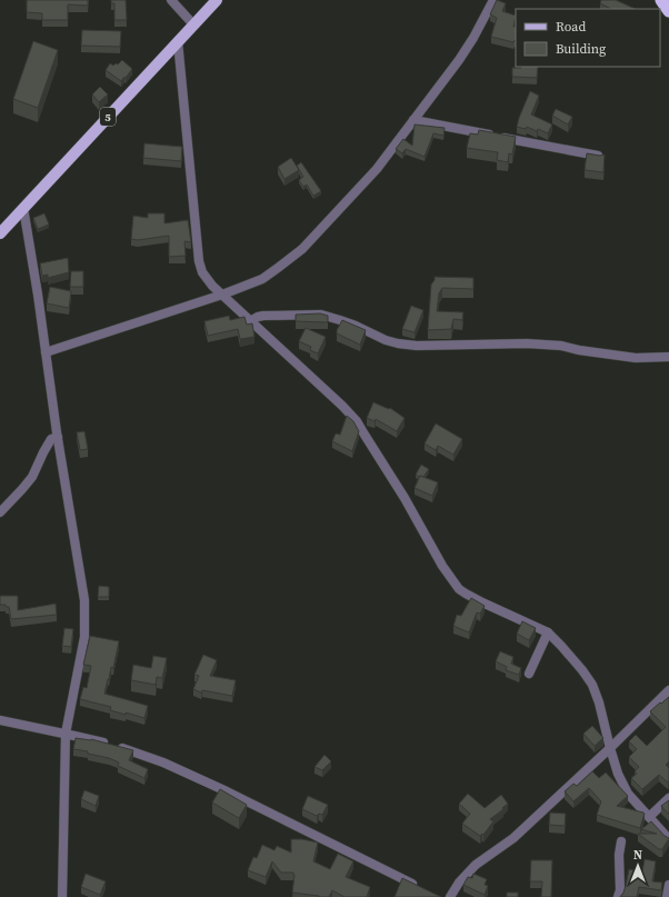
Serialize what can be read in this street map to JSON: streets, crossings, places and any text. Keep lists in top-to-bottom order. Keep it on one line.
{"streets":{"main road":["5"]},"legend":["Road","Building"],"north":"top"}
